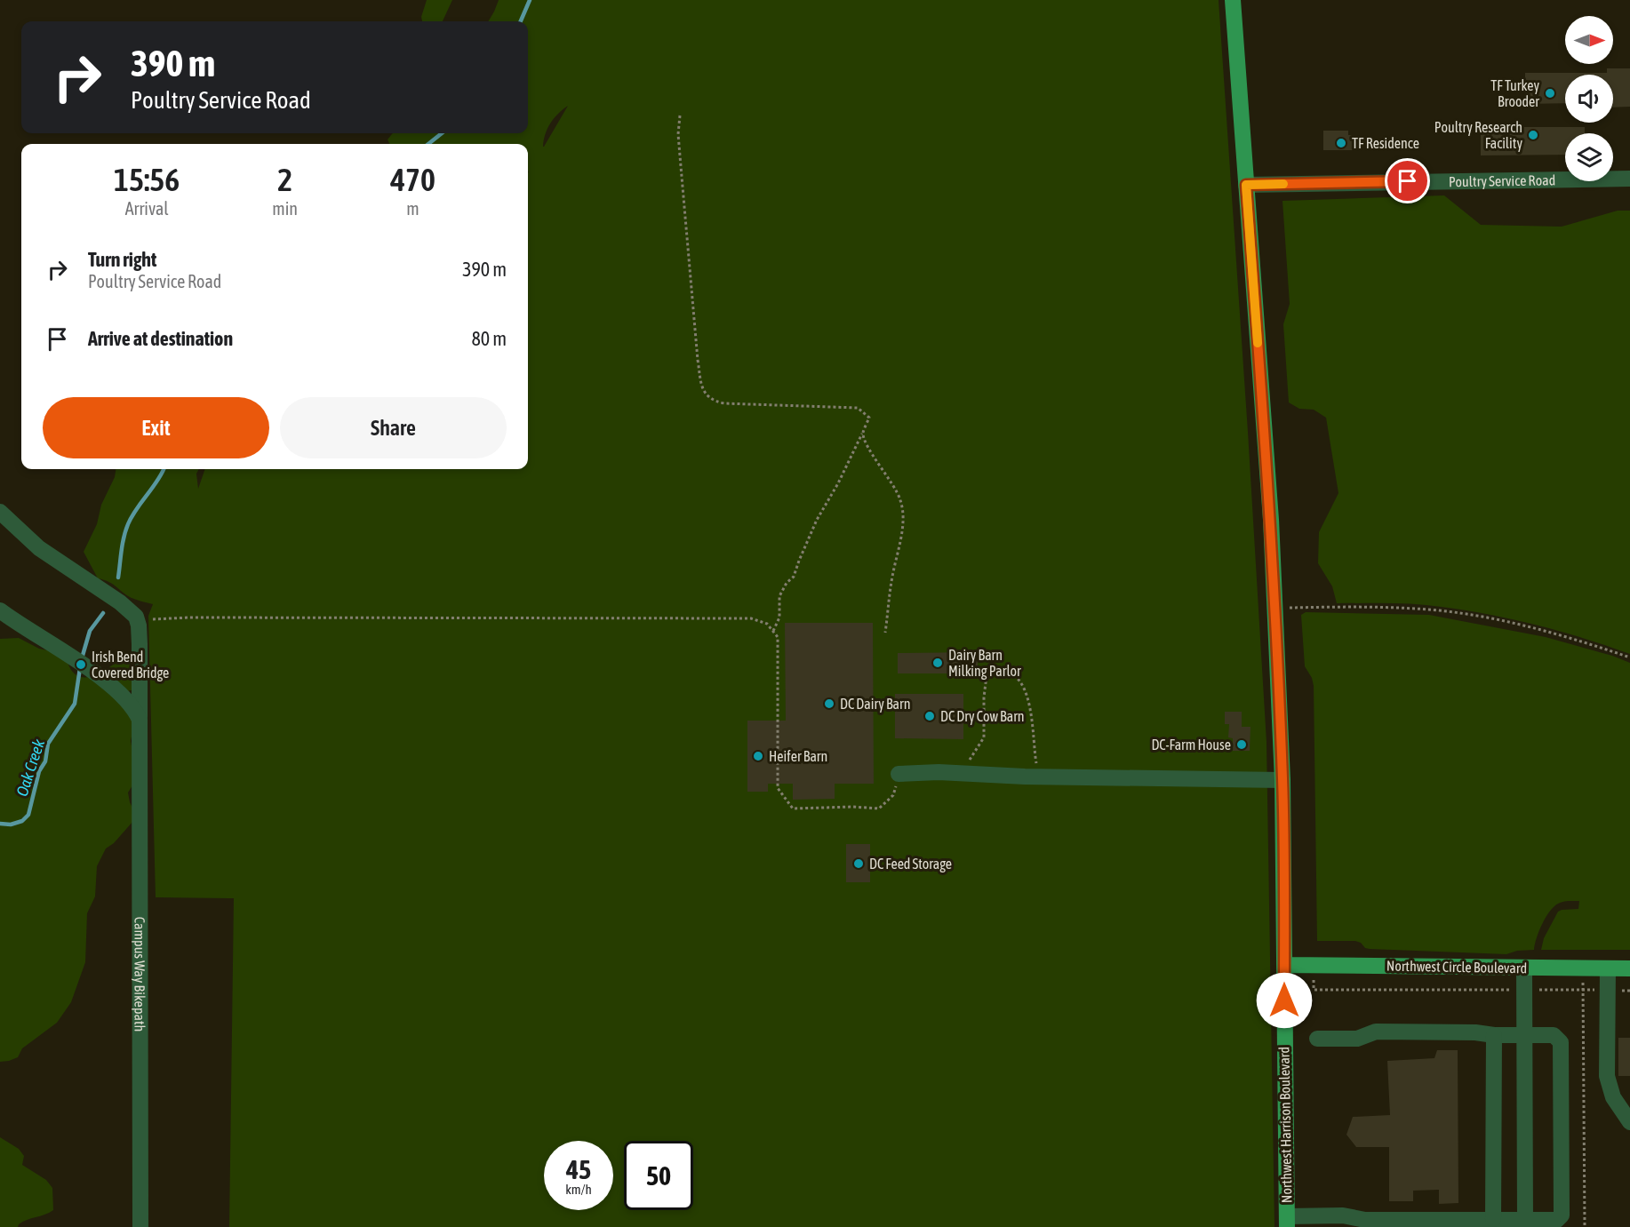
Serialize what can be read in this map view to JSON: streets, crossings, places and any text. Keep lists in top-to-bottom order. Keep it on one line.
{"streets":{"main road":["Northwest Circle Boulevard","Northwest Harrison Boulevard"],"street":["Poultry Service Road","Campus Way Bikepath"]},"crossings":[["Poultry Service Road","Northwest Harrison Boulevard"],["Northwest Circle Boulevard","Northwest Harrison Boulevard"]],"water":["Oak Creek"],"places":["TF Turkey Brooder","Poultry Research Facility","TF Residence","Dairy Barn Milking Parlor","Irish Bend Covered Bridge","DC Dairy Barn","DC Dry Cow Barn","DC-Farm House","Heifer Barn","DC Feed Storage"],"north":"right","page":{"turn":["390 m","Poultry Service Road"],"eta":["15:56","Arrival","2","min","470","m"],"list":[{"name":"Turn right","note":"Poultry Service Road","value":"390 m"},{"name":"Arrive at destination","value":"80 m"}],"buttons":["Exit","Share"],"speed":"45 km/h","limit":"50"}}
